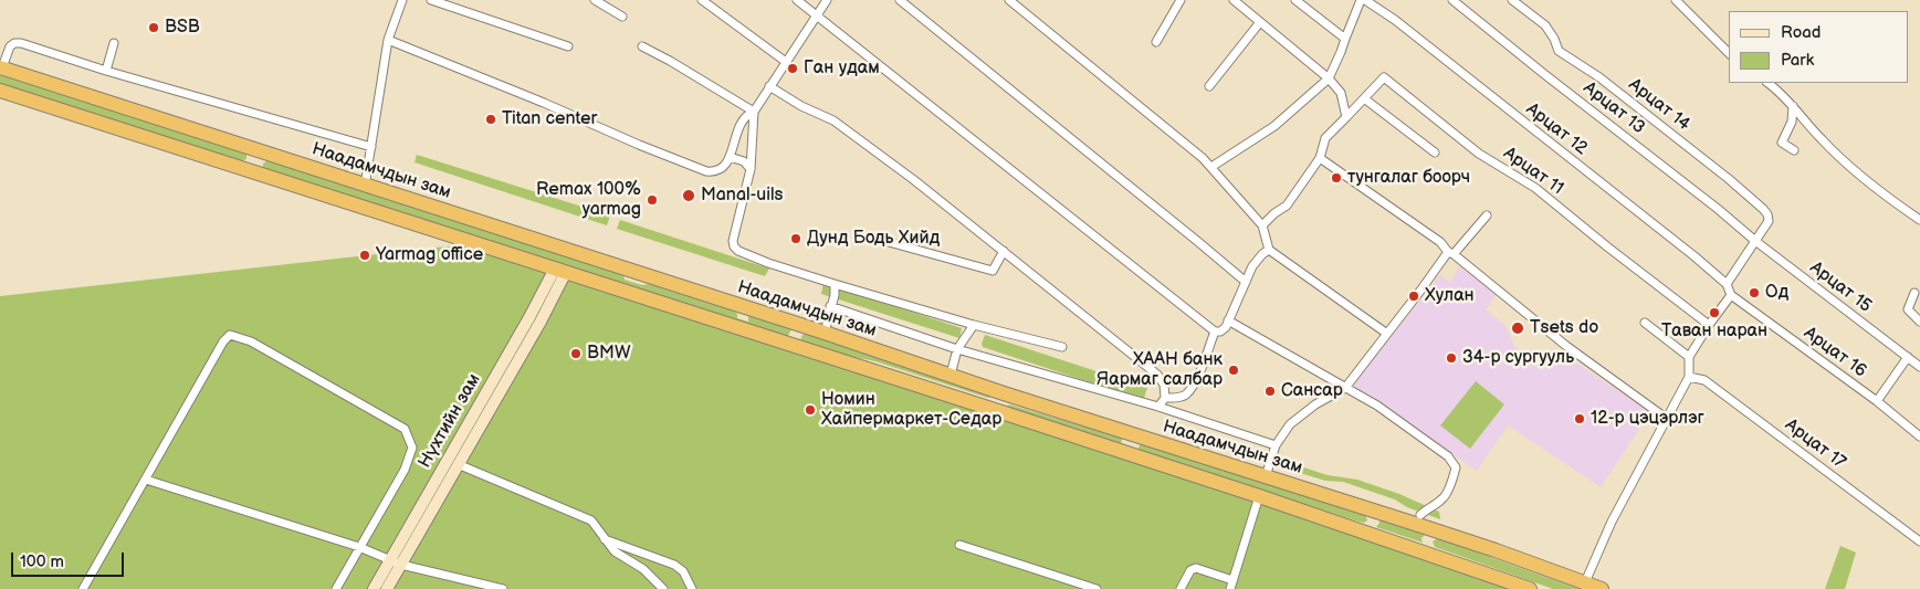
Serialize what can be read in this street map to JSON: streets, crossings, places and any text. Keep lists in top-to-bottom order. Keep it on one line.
{"streets":{"highway":["Наадамчдын зам"],"main road":["Нүхтийн зам"],"street":["Арцат 14","Арцат 13","Арцат 12","Арцат 11","Арцат 15","Арцат 16","Арцат 17"]},"crossings":[["Арцат 14","Арцат 13"],["Арцат 14","Арцат 15"],["Арцат 13","Арцат 15"],["Наадамчдын зам","Нүхтийн зам"]],"places":["BSB","Ган удам","Titan center","тунгалаг боорч","Manal-uils","Remax 100% yarmag","Дунд Бодь Хийд","Yarmag office","Од","Хулан","Таван наран","Tsets do","BMW","34-р сургууль","ХААН банк Яармаг салбар","Сансар","Номин Хайпермаркет-Седар","12-р цэцэрлэг"],"legend":["Road","Park"],"scale_bar":"100 m"}
